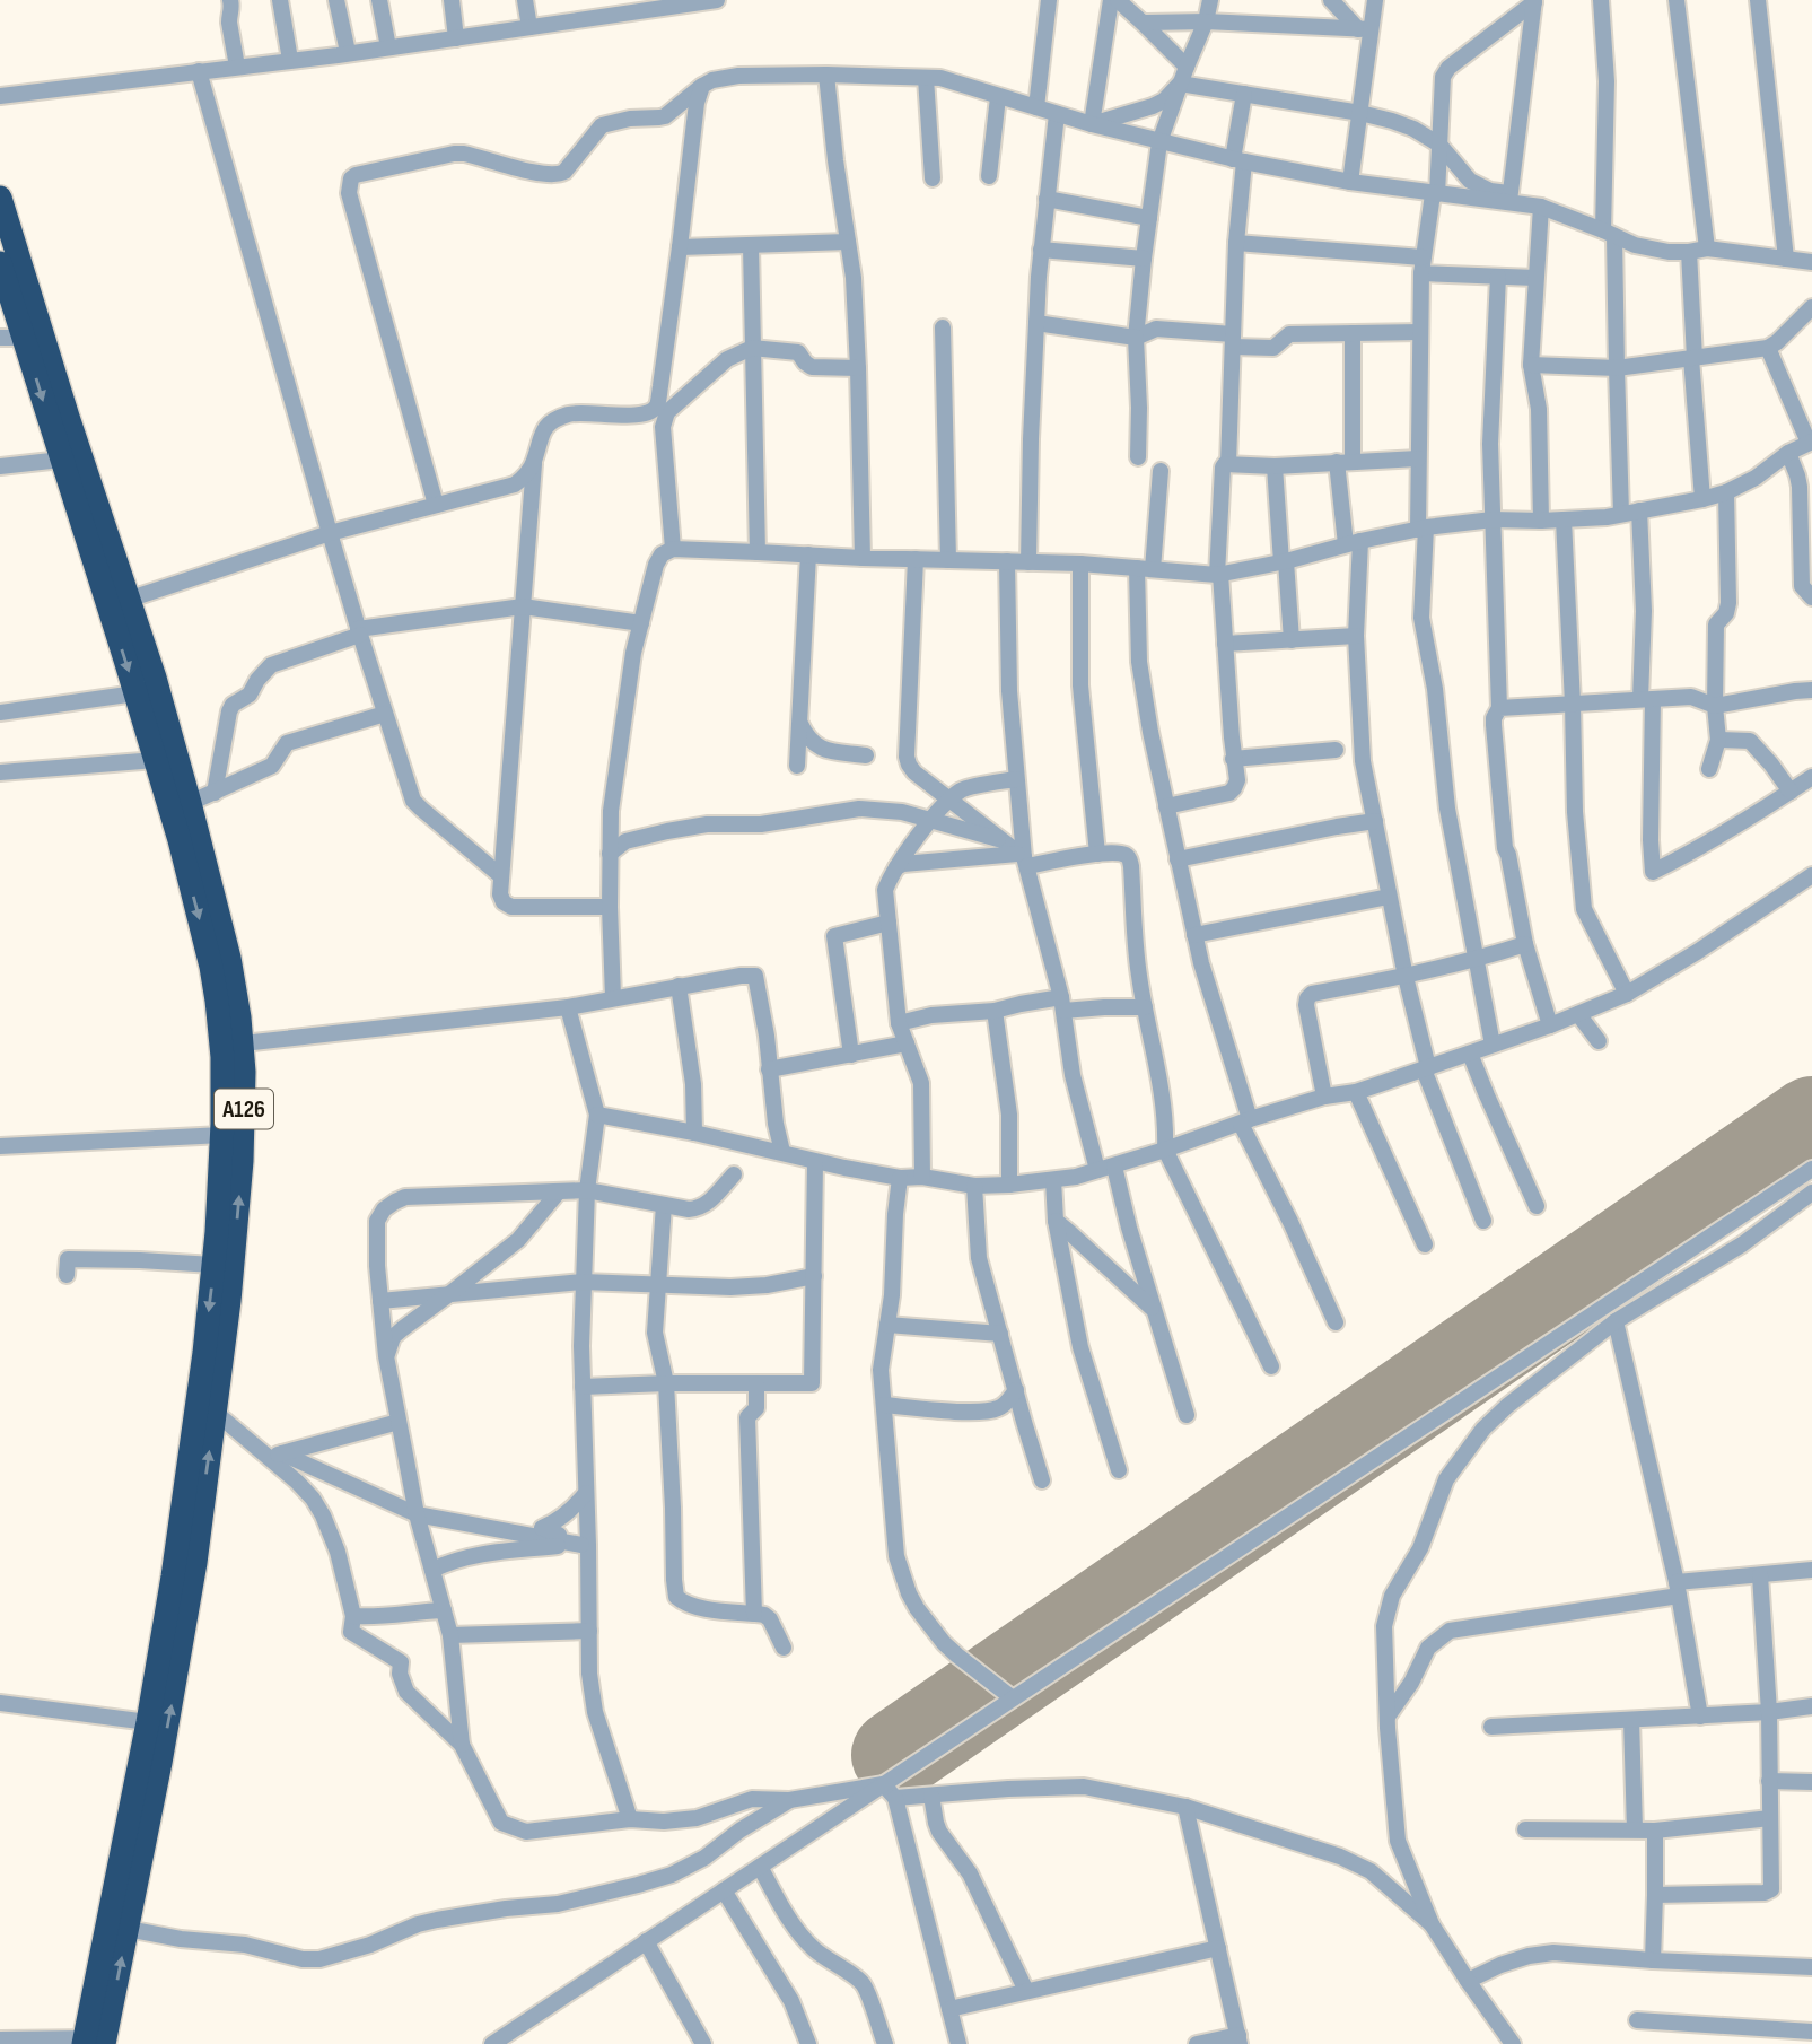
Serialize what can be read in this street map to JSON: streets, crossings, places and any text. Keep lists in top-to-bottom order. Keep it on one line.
{"streets":{"highway":["A126"]}}
